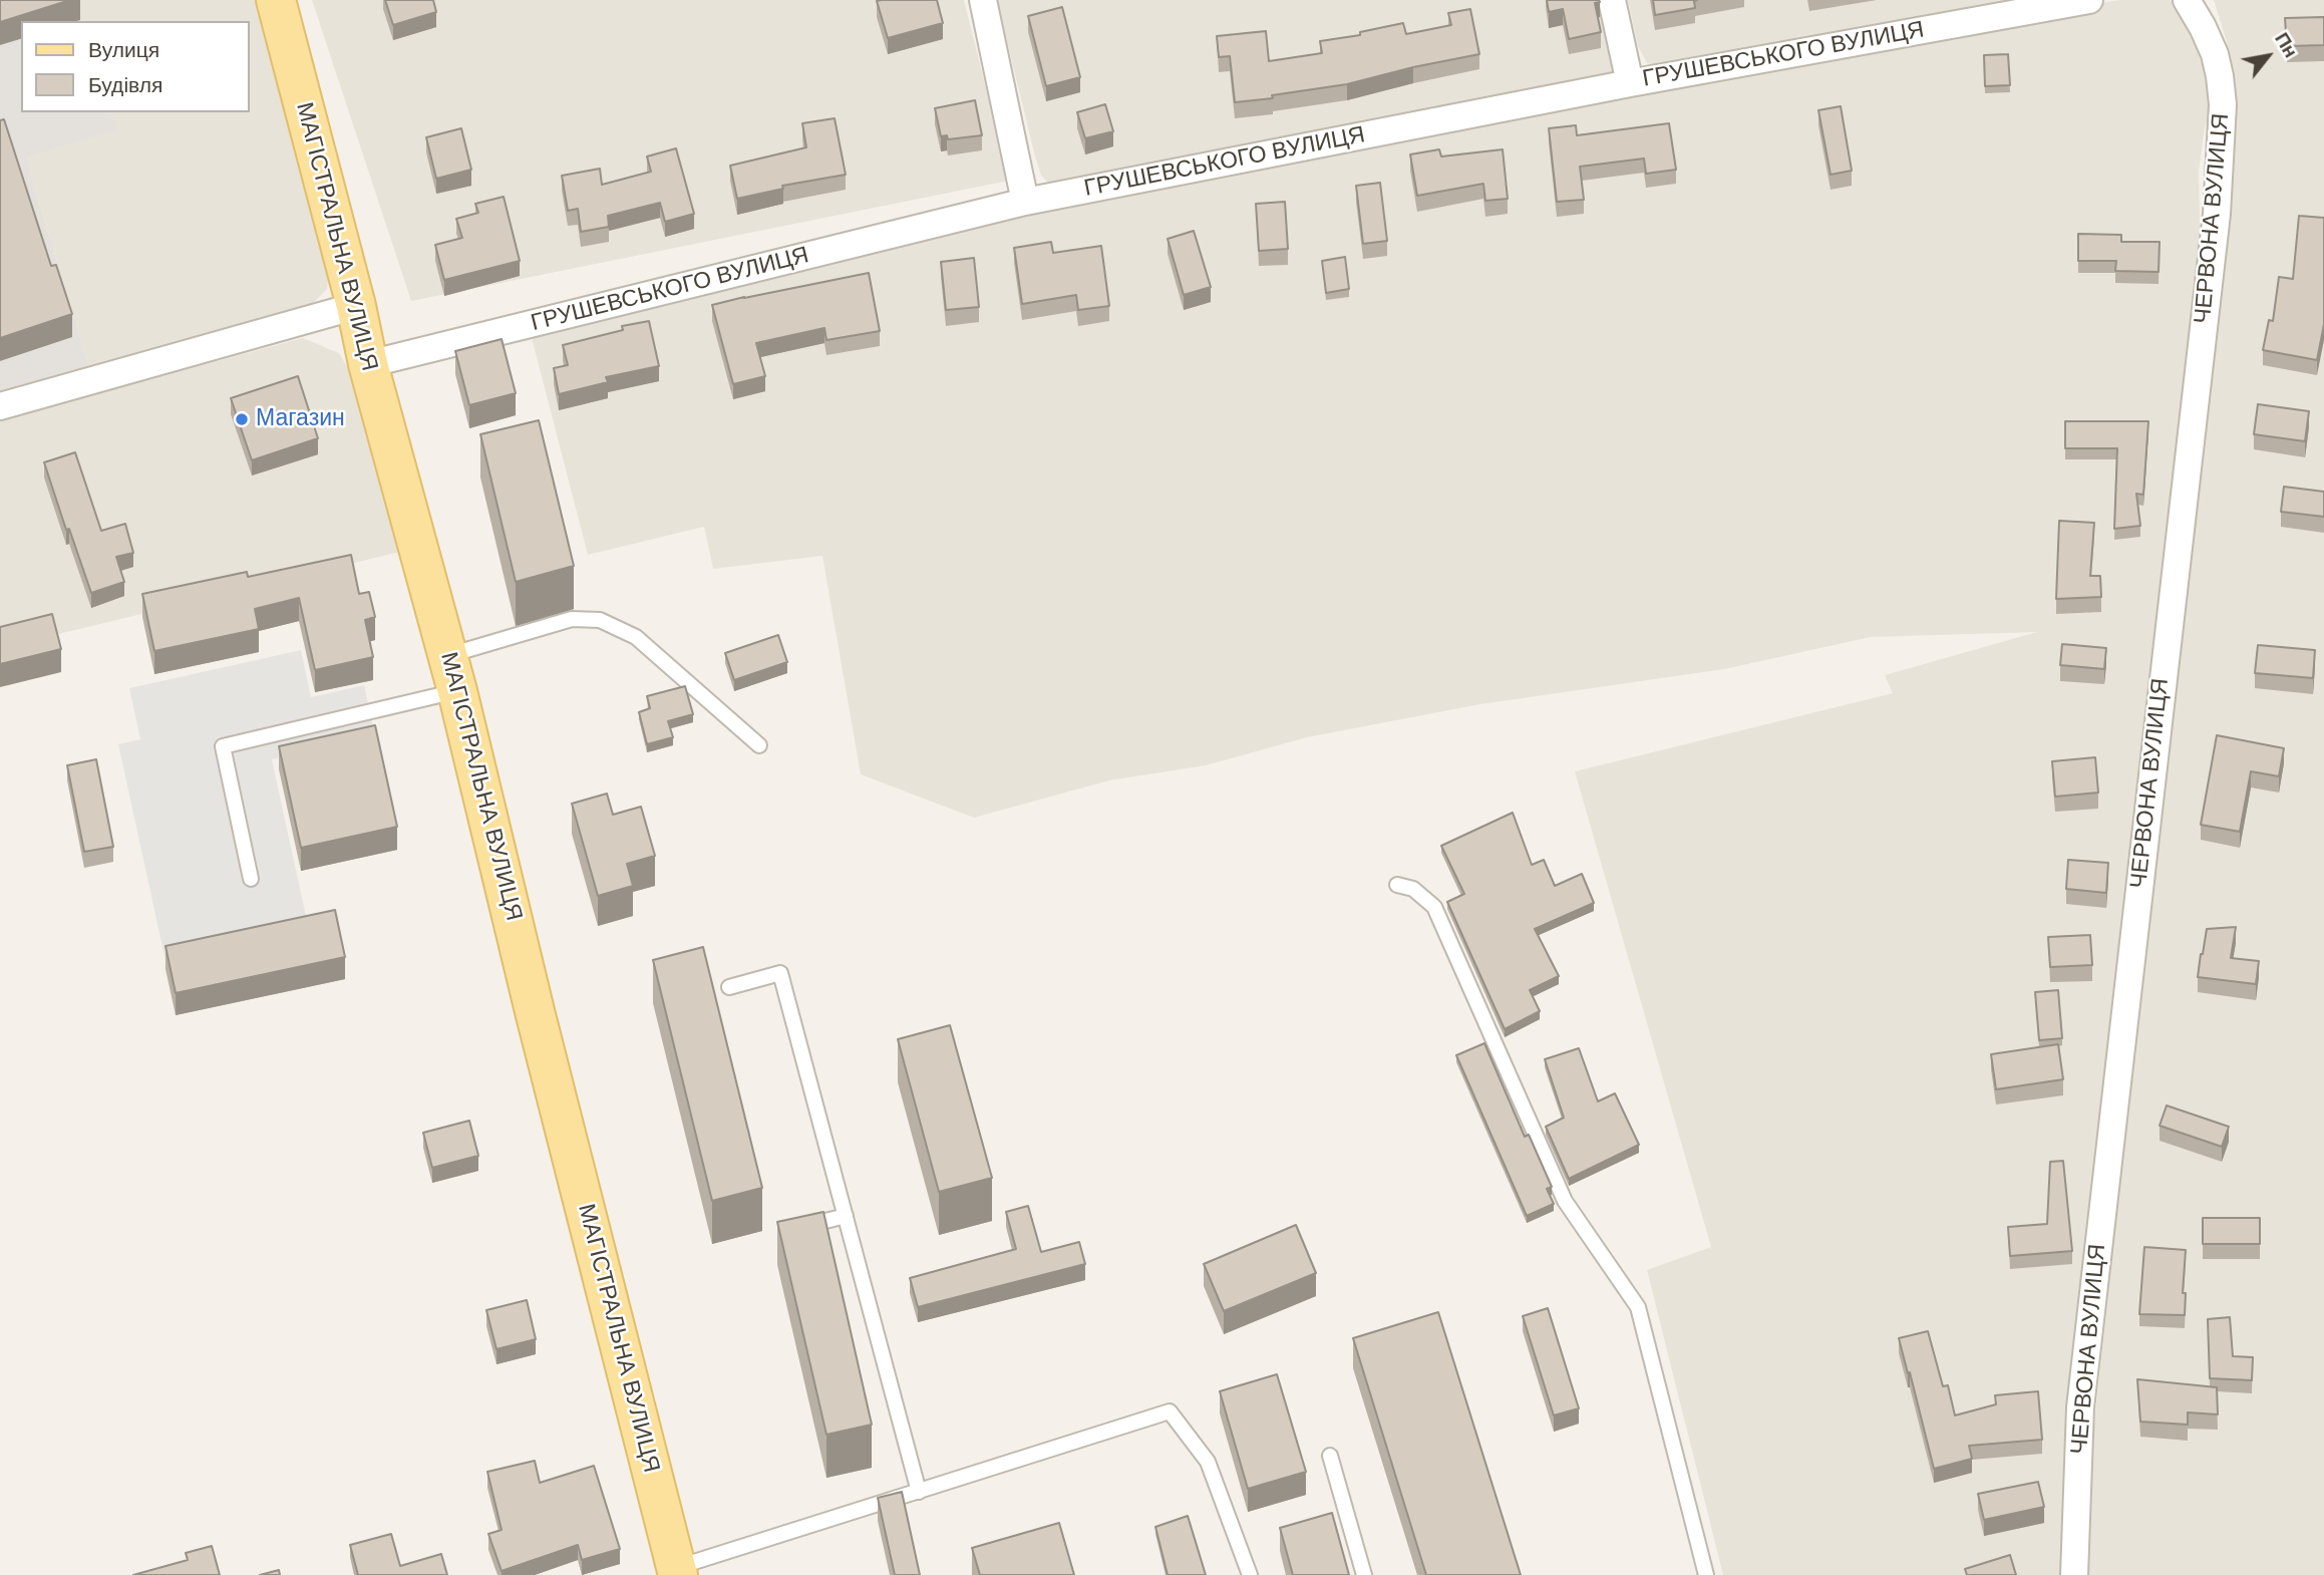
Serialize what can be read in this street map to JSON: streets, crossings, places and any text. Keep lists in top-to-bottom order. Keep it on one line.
{"streets":{"main road":["МАГІСТРАЛЬНА ВУЛИЦЯ"],"street":["ГРУШЕВСЬКОГО ВУЛИЦЯ","ЧЕРВОНА ВУЛИЦЯ"]},"crossings":[["ГРУШЕВСЬКОГО ВУЛИЦЯ","МАГІСТРАЛЬНА ВУЛИЦЯ"]],"places":["Магазин"],"legend":["Вулиця","Будівля"],"north":"top right"}
